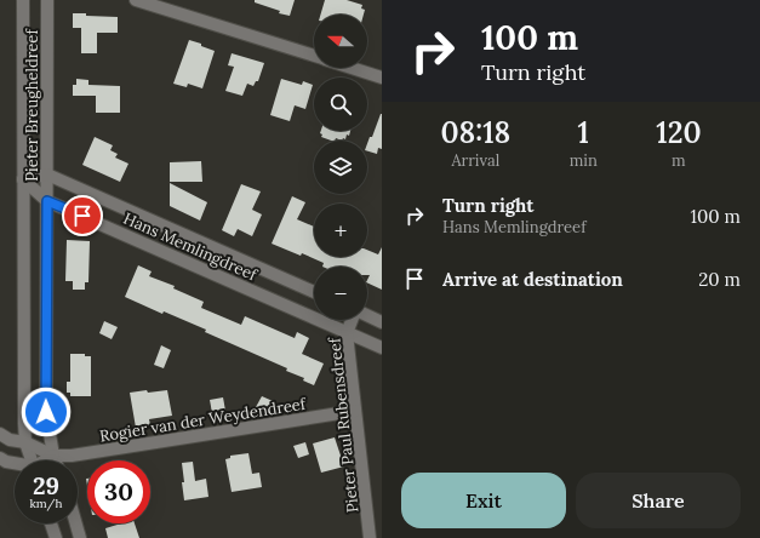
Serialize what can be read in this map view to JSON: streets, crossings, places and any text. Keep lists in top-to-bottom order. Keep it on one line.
{"streets":{"street":["Pieter Breugheldreef","Hans Memlingdreef","Rogier van der Weydendreef","Pieter Paul Rubensdreef"]},"crossings":[["Pieter Breugheldreef","Hans Memlingdreef"],["Pieter Breugheldreef","Rogier van der Weydendreef"],["Hans Memlingdreef","Pieter Paul Rubensdreef"],["Rogier van der Weydendreef","Pieter Paul Rubensdreef"]],"north":"left","page":{"turn":["100 m","Turn right"],"map_buttons":["+","−"],"eta":["08:18","Arrival","1","min","120","m"],"list":[{"name":"Turn right","note":"Hans Memlingdreef","value":"100 m"},{"name":"Arrive at destination","value":"20 m"}],"speed":"29 km/h","limit":"30","buttons":["Exit","Share"]}}
